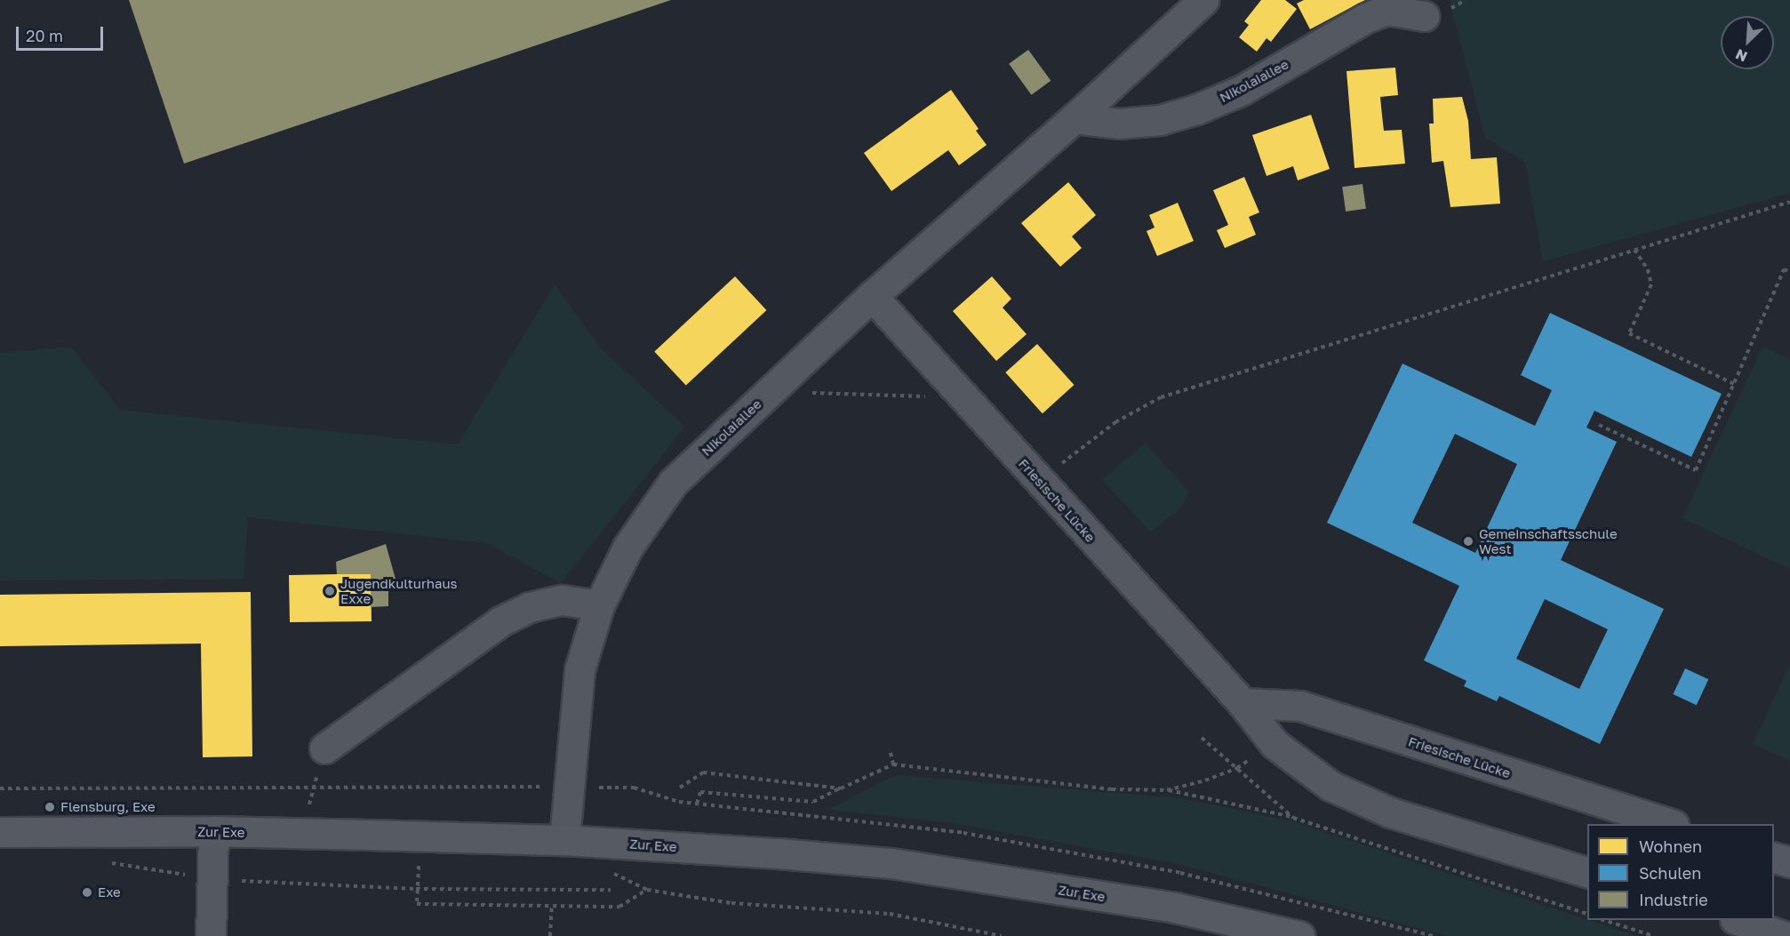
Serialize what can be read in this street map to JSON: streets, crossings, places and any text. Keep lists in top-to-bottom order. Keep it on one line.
{"streets":{"main road":["Zur Exe"],"street":["Nikolaiallee","Friesische Lücke"]},"crossings":[["Nikolaiallee","Friesische Lücke"],["Nikolaiallee","Zur Exe"]],"places":["Gemeinschaftsschule West","Jugendkulturhaus Exxe","Flensburg, Exe","Exe"],"legend":["Wohnen","Schulen","Industrie"],"scale_bar":"20 m","north":"bottom left"}
